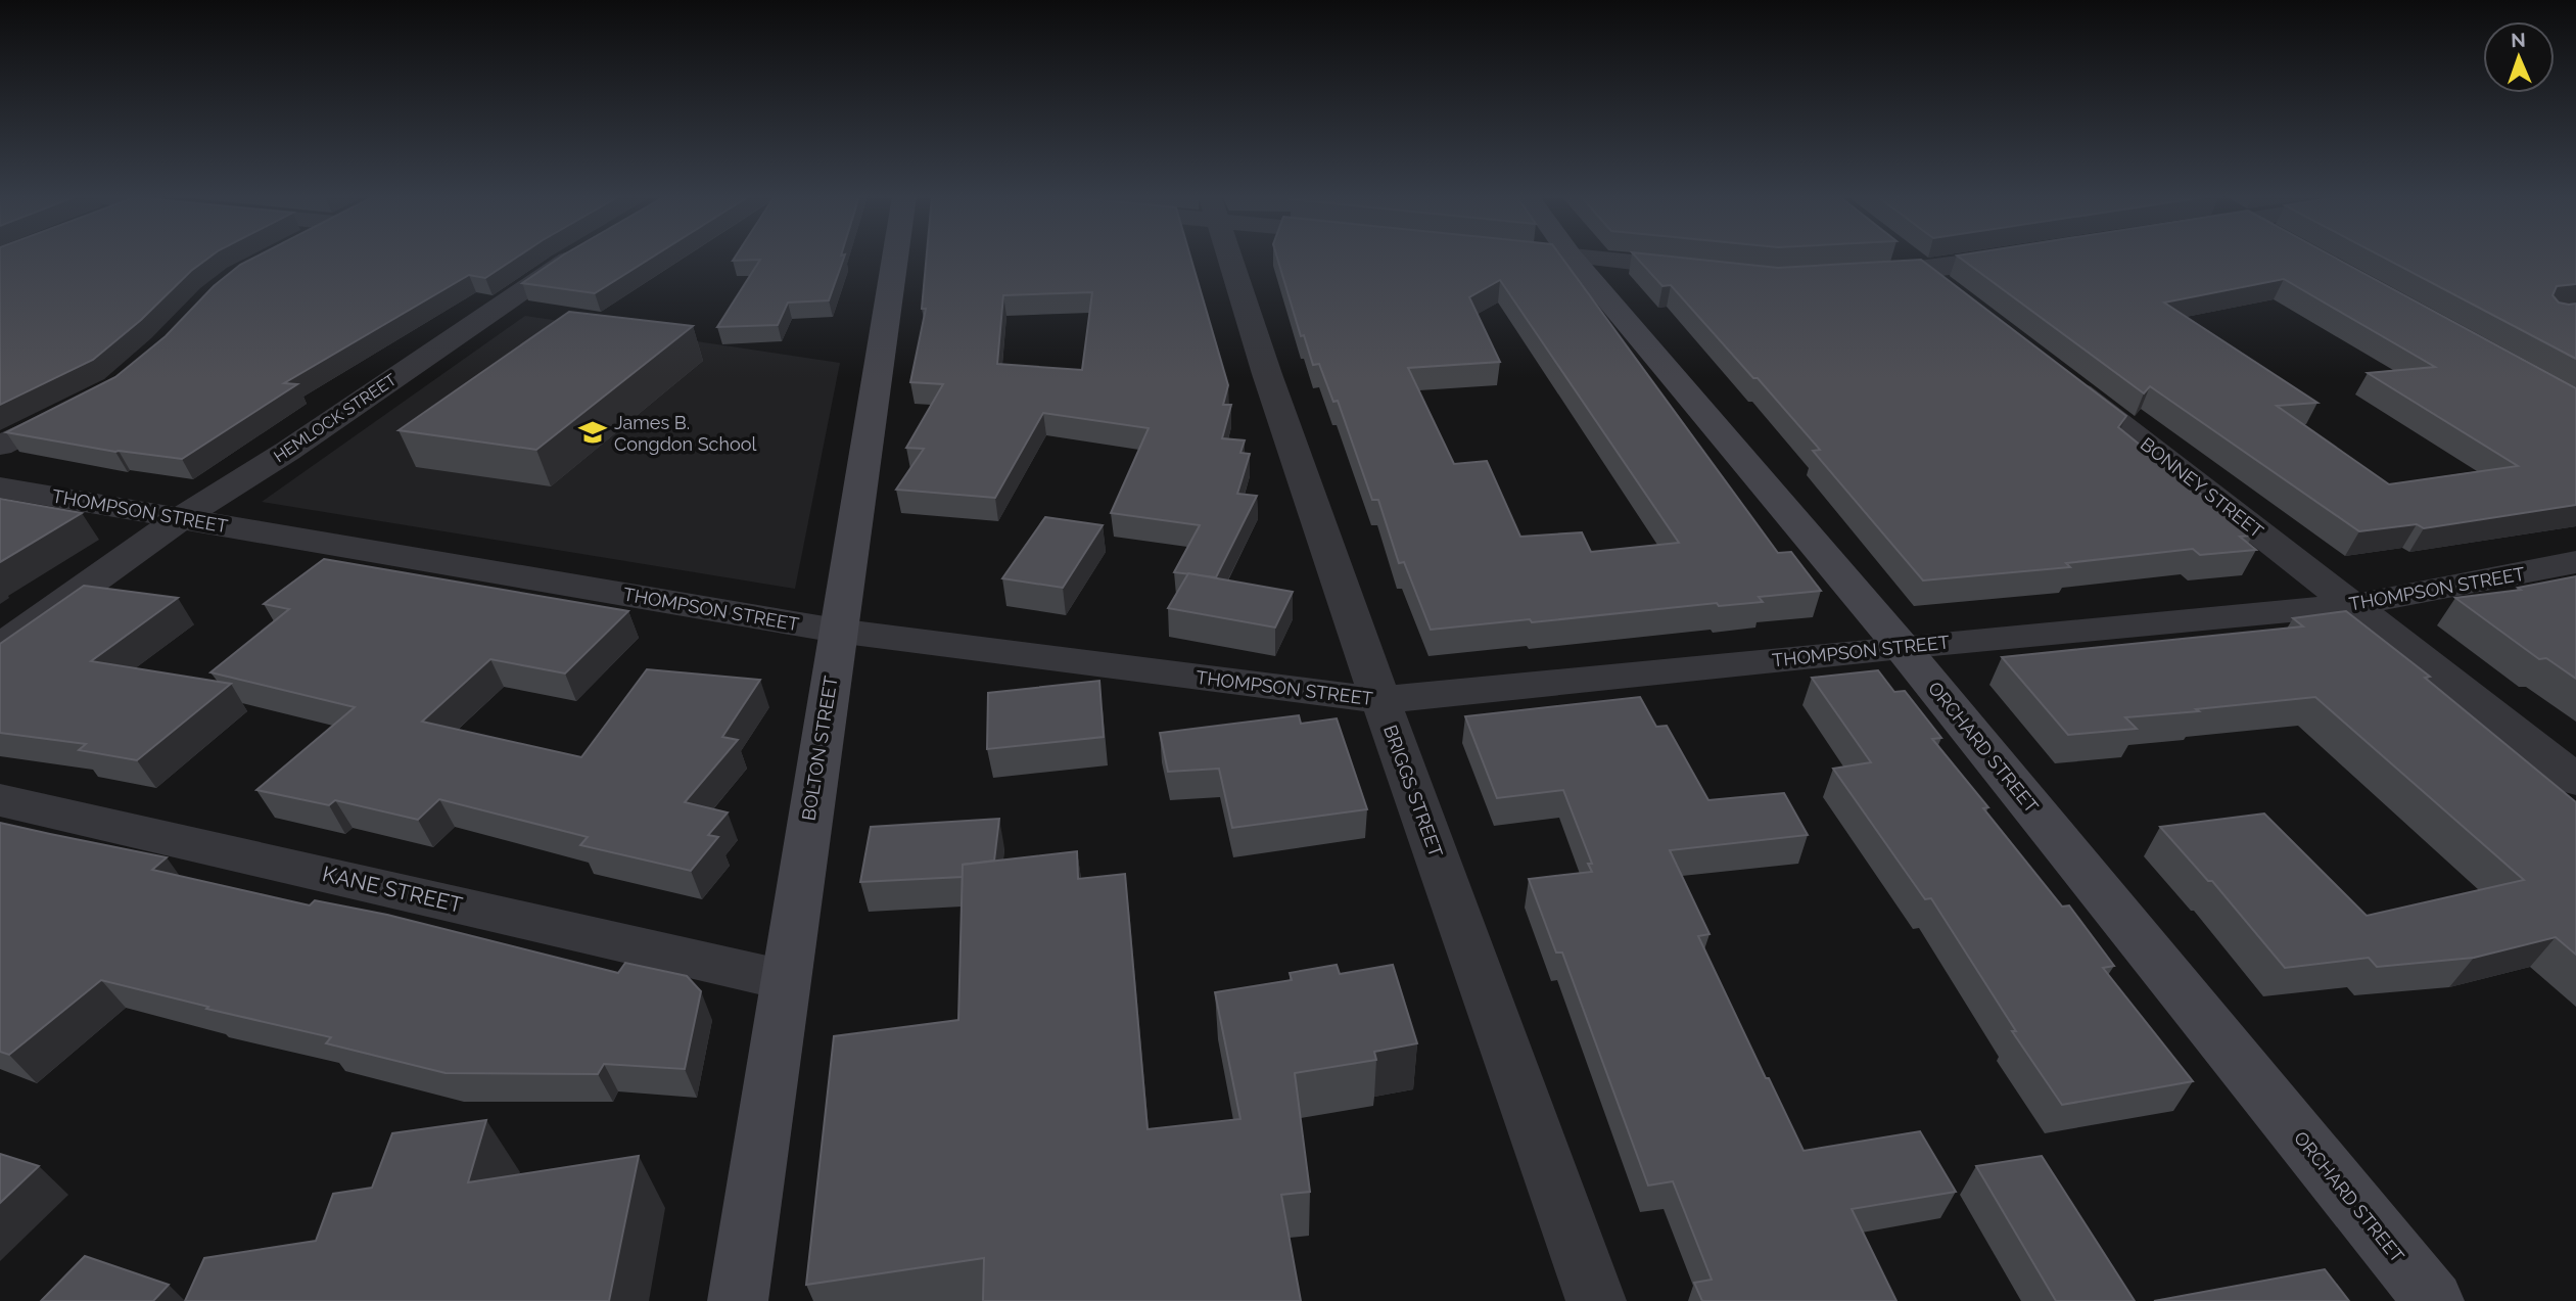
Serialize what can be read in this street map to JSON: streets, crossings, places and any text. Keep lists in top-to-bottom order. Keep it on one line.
{"streets":{"street":["HEMLOCK STREET","BONNEY STREET","THOMPSON STREET","ORCHARD STREET","BOLTON STREET","BRIGGS STREET","KANE STREET"]},"crossings":[["HEMLOCK STREET","THOMPSON STREET"],["BONNEY STREET","THOMPSON STREET"],["THOMPSON STREET","ORCHARD STREET"],["THOMPSON STREET","BOLTON STREET"],["THOMPSON STREET","BRIGGS STREET"],["BOLTON STREET","KANE STREET"]],"places":{"school or university":["James B. Congdon School"]},"north":"top"}
